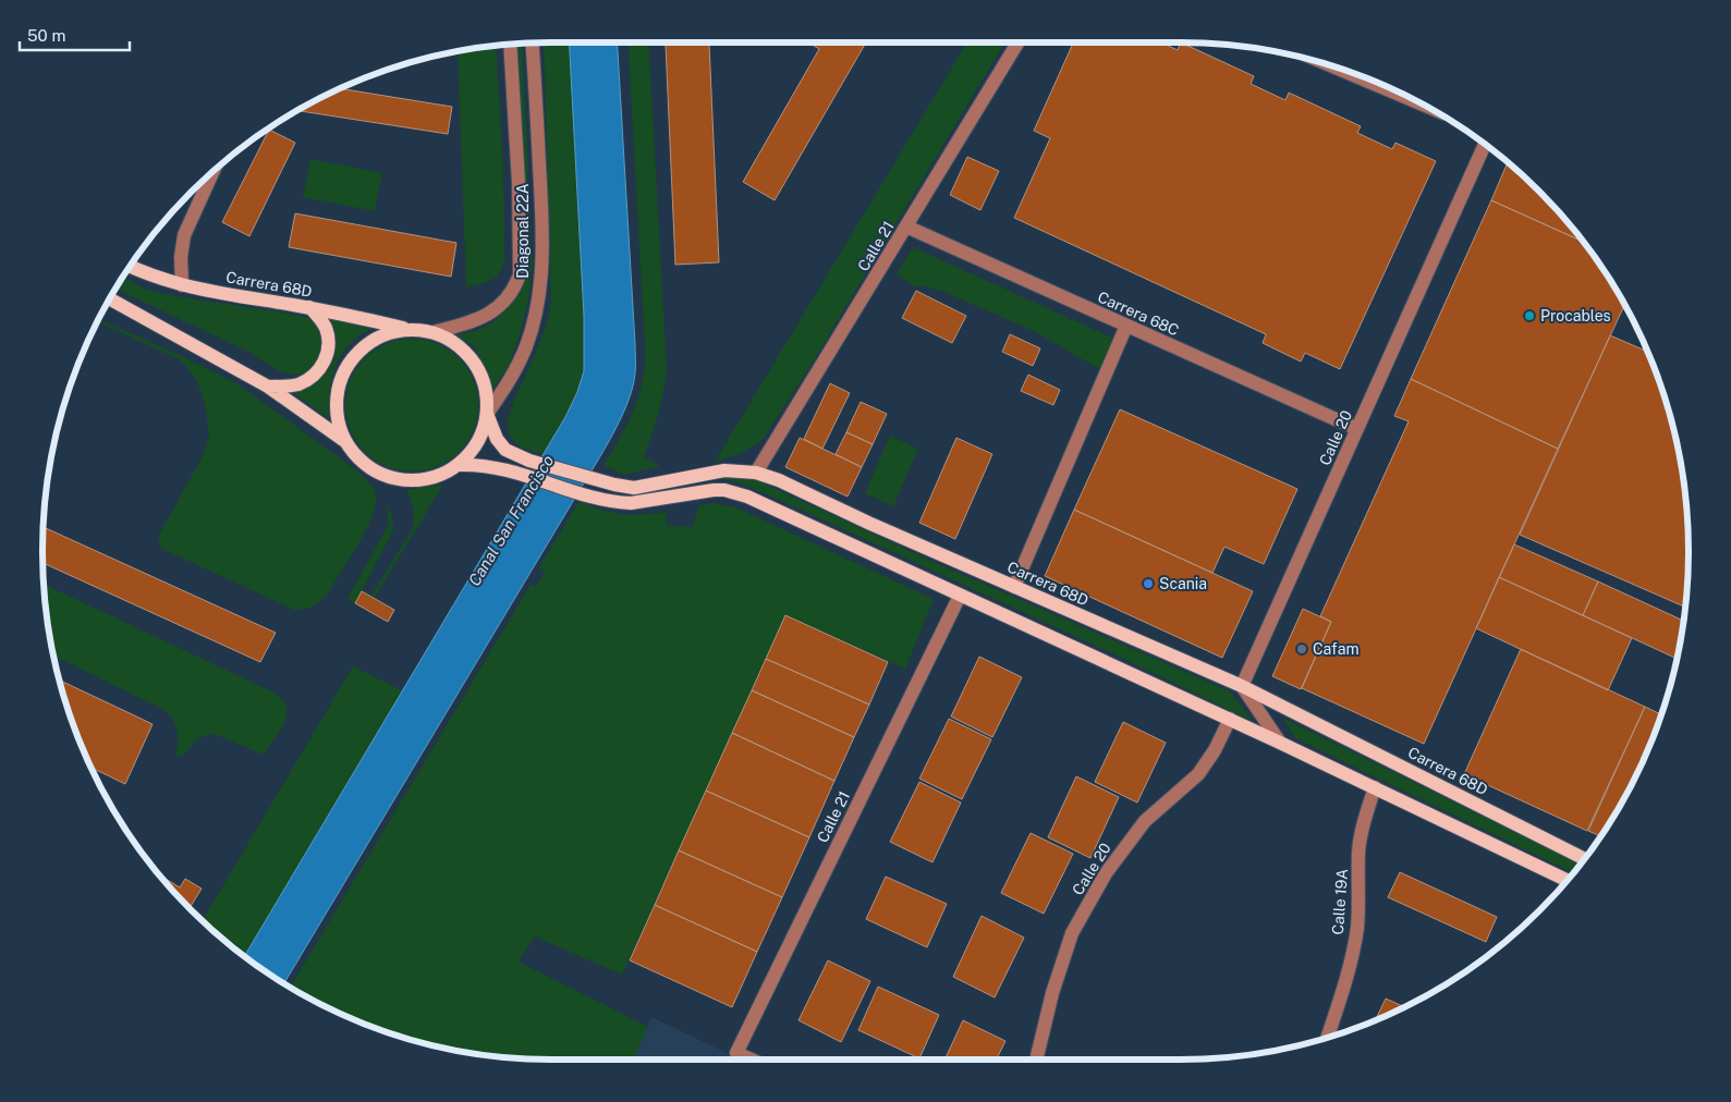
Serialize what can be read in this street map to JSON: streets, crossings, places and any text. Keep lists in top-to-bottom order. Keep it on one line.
{"streets":{"main road":["Carrera 68D"],"street":["Diagonal 22A","Calle 21","Carrera 68C","Calle 20","Calle 19A"]},"crossings":[["Diagonal 22A","Carrera 68D"],["Calle 21","Carrera 68D"],["Calle 21","Carrera 68C"],["Carrera 68D","Calle 20"],["Carrera 68C","Calle 20"]],"water":["Canal San Francisco"],"places":["Procables","Scania","Cafam"],"scale_bar":"50 m"}
